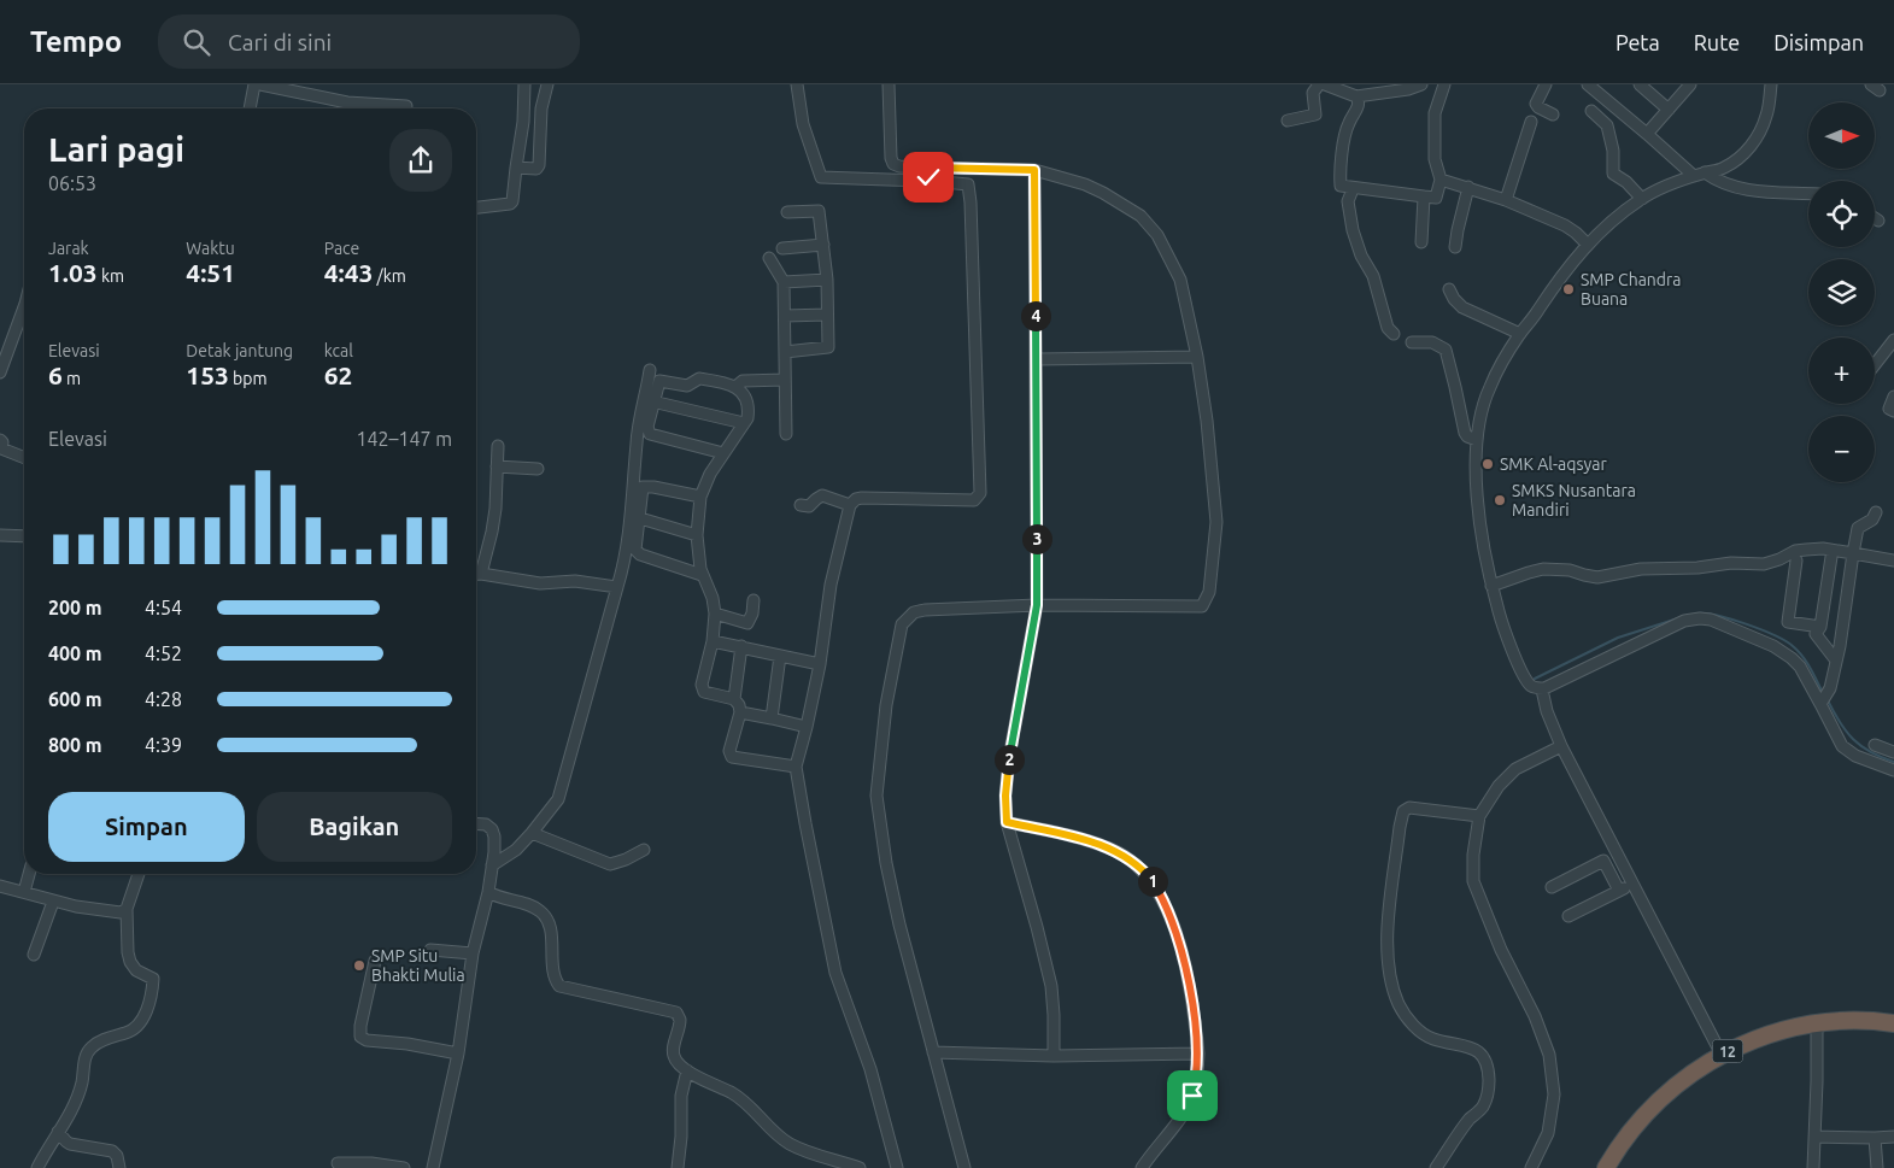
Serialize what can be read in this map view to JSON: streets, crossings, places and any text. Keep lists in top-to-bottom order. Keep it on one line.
{"streets":{"highway":["12"]},"places":["SMP Chandra Buana","SMK Al-aqsyar","SMKS Nusantara Mandiri","SMP Situ Bhakti Mulia"],"north":"right","page":{"header":"Tempo","search":"Cari di sini","nav":["Peta","Rute","Disimpan"],"map_buttons":["+","−"],"heading":["Lari pagi","06:53"],"stats":[["Jarak","1.03 km"],["Waktu","4:51"],["Pace","4:43 /km"],["Elevasi","6 m"],["Detak jantung","153 bpm"],["kcal","62"]],"pins":["4","3","2","1"],"chart":["Elevasi","142–147 m"],"list":[{"name":"200 m","note":"4:54"},{"name":"400 m","note":"4:52"},{"name":"600 m","note":"4:28"},{"name":"800 m","note":"4:39"}],"buttons":["Simpan","Bagikan"]}}
